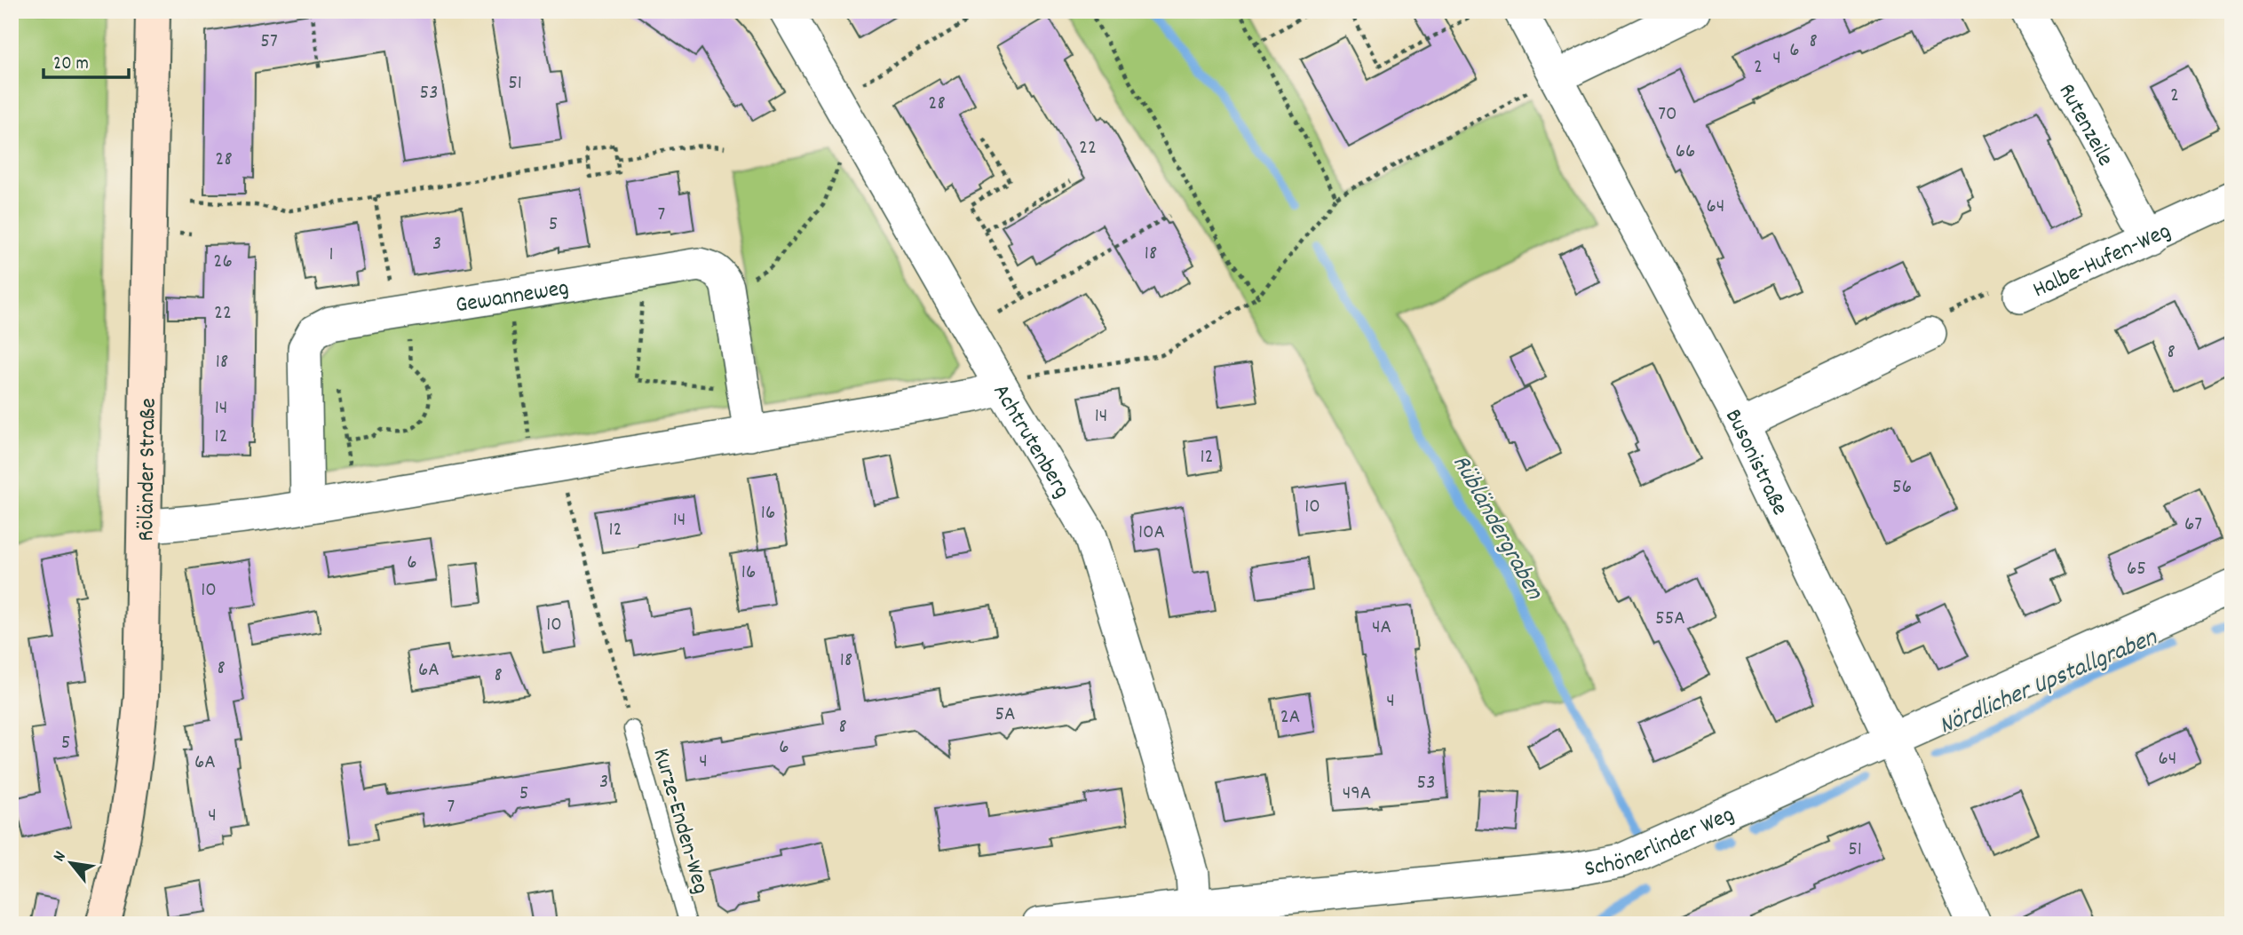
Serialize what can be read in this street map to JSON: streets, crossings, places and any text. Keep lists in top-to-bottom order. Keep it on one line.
{"streets":{"street":["Rutenzeile","Halbe-Hufen-Weg","Gewanneweg","Achtrutenberg","Busonistraße","Röländer Straße","Schönerlinder Weg"],"lane":["Kurze-Enden-Weg"]},"crossings":[["Rutenzeile","Halbe-Hufen-Weg"],["Achtrutenberg","Schönerlinder Weg"],["Busonistraße","Schönerlinder Weg"]],"water":["Rübländergraben","Nördlicher Upstallgraben"],"house_numbers":["57","8","6","4","2","51","53","2","28","70","22","66","28","64","7","5","3","18","1","26","22","8","18","14","14","12","12","56","10","16","14","67","12","10A","6","65","16","10","55A","10","4A","18","8","6A","8","4","5A","2A","8","5","6","64","4","6A","3","53","5","49A","7","4","51"],"scale_bar":"20 m","north":"top left"}
